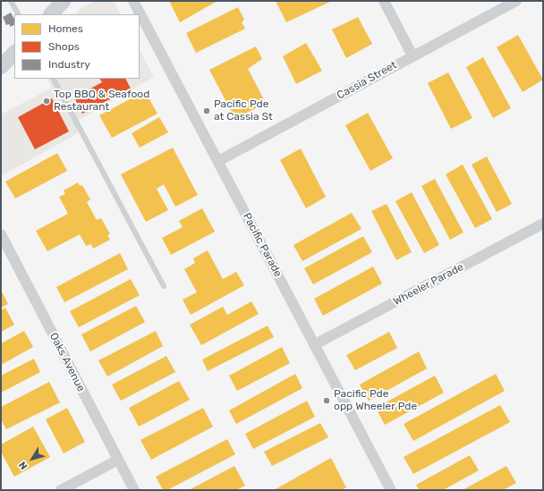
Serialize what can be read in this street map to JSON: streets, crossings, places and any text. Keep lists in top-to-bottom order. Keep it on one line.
{"streets":{"street":["Cassia Street","Pacific Parade","Wheeler Parade","Oaks Avenue"]},"crossings":[["Cassia Street","Pacific Parade"],["Pacific Parade","Wheeler Parade"]],"places":["Top BBQ & Seafood Restaurant","Pacific Pde at Cassia St","Pacific Pde opp Wheeler Pde"],"legend":["Homes","Shops","Industry"],"north":"bottom left"}
